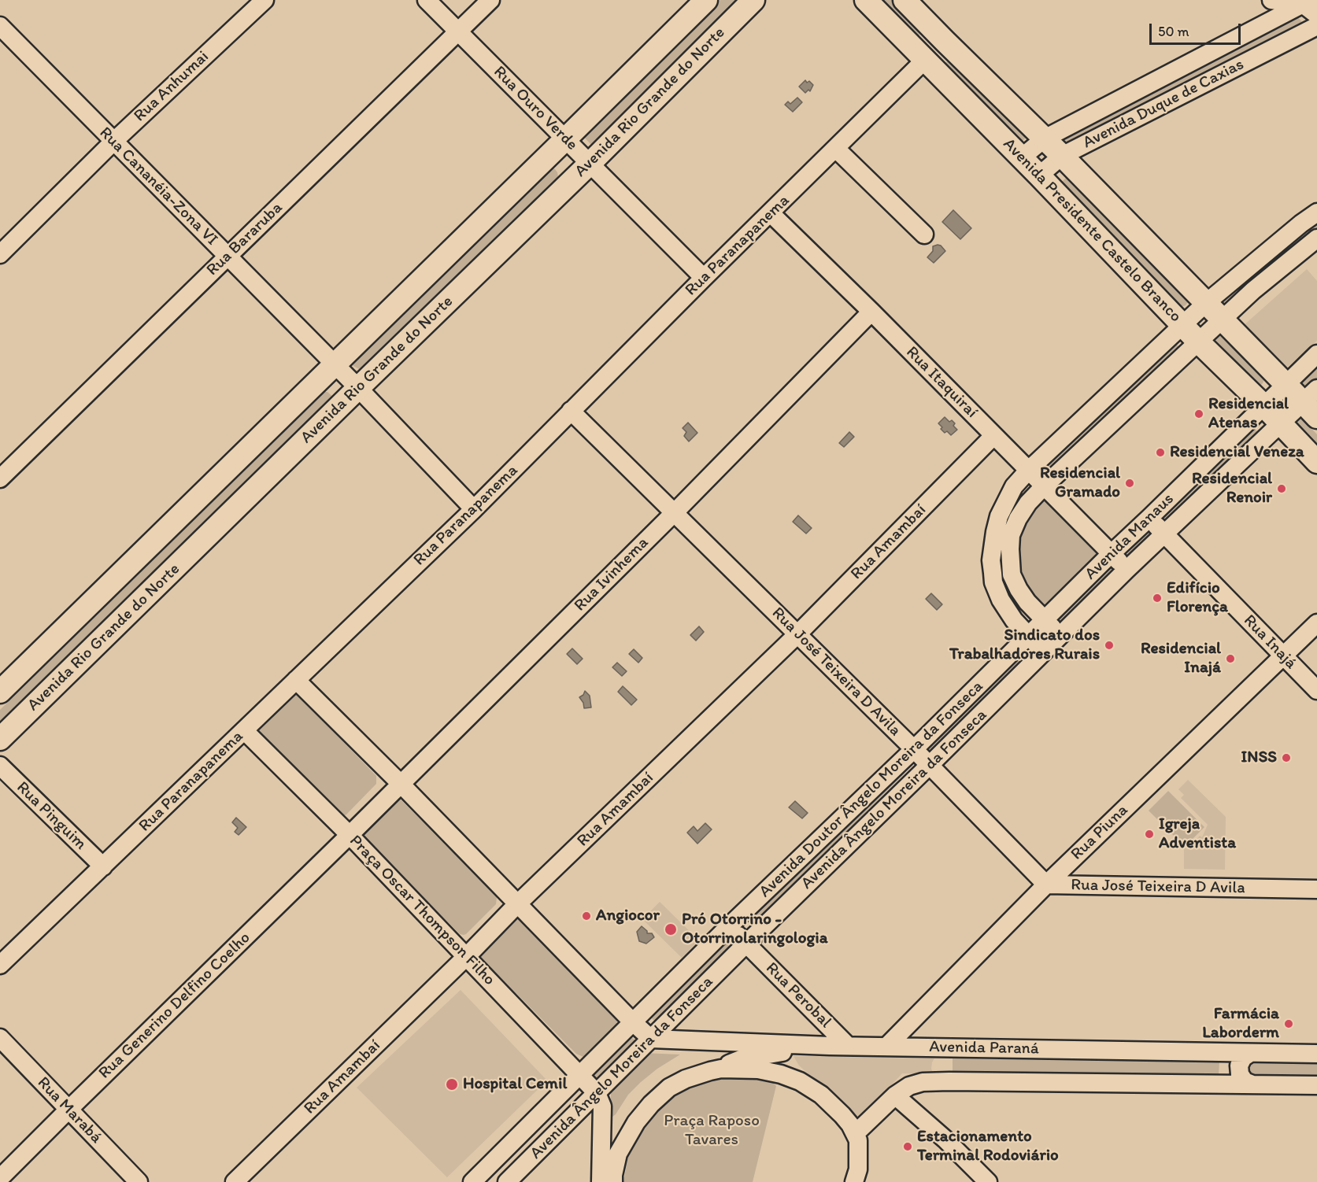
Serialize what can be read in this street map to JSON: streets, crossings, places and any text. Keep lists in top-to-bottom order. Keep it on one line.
{"streets":{"main road":["Avenida Rio Grande do Norte","Avenida Presidente Castelo Branco"],"street":["Rua Anhumai","Avenida Duque de Caxias","Rua Ouro Verde","Rua Cananéia-Zona VI","Rua Bararuba","Rua Paranapanema","Rua Itaquiraí","Avenida Manaus","Rua Amambaí","Rua Ivinhema","Rua Inajá","Rua José Teixeira D Avila","Avenida Doutor Ângelo Moreira da Fonseca","Avenida Ângelo Moreira da Fonseca","Rua Pinguim","Rua Piuna","Praça Oscar Thompson Filho","Rua Perobal","Rua Generino Delfino Coelho","Avenida Paraná","Rua Marabá"]},"crossings":[["Rua Anhumai","Rua Cananéia-Zona VI"],["Avenida Rio Grande do Norte","Rua Ouro Verde"],["Avenida Rio Grande do Norte","Rua Cananéia-Zona VI"],["Avenida Duque de Caxias","Avenida Presidente Castelo Branco"],["Rua Ouro Verde","Rua Bararuba"],["Rua Ouro Verde","Rua Paranapanema"],["Rua Cananéia-Zona VI","Rua Bararuba"],["Rua Cananéia-Zona VI","Rua Paranapanema"],["Avenida Presidente Castelo Branco","Rua Paranapanema"],["Avenida Presidente Castelo Branco","Avenida Manaus"],["Rua Paranapanema","Rua Itaquiraí"],["Rua Paranapanema","Rua José Teixeira D Avila"],["Rua Paranapanema","Rua Pinguim"],["Rua Paranapanema","Praça Oscar Thompson Filho"],["Rua Itaquiraí","Avenida Manaus"],["Rua Itaquiraí","Rua Amambaí"],["Rua Itaquiraí","Rua Ivinhema"],["Avenida Manaus","Rua Inajá"],["Avenida Manaus","Avenida Doutor Ângelo Moreira da Fonseca"],["Avenida Manaus","Avenida Ângelo Moreira da Fonseca"],["Rua Amambaí","Rua José Teixeira D Avila"],["Rua Amambaí","Praça Oscar Thompson Filho"],["Rua Ivinhema","Rua José Teixeira D Avila"],["Rua Ivinhema","Praça Oscar Thompson Filho"],["Rua Ivinhema","Rua Generino Delfino Coelho"],["Rua Inajá","Rua Piuna"],["Rua José Teixeira D Avila","Avenida Doutor Ângelo Moreira da Fonseca"],["Rua José Teixeira D Avila","Avenida Ângelo Moreira da Fonseca"],["Rua José Teixeira D Avila","Rua Piuna"],["Avenida Doutor Ângelo Moreira da Fonseca","Praça Oscar Thompson Filho"],["Avenida Doutor Ângelo Moreira da Fonseca","Rua Perobal"],["Avenida Ângelo Moreira da Fonseca","Praça Oscar Thompson Filho"],["Avenida Ângelo Moreira da Fonseca","Rua Perobal"],["Avenida Ângelo Moreira da Fonseca","Avenida Paraná"],["Rua Piuna","Avenida Paraná"],["Praça Oscar Thompson Filho","Rua Generino Delfino Coelho"],["Rua Perobal","Avenida Paraná"],["Rua Generino Delfino Coelho","Rua Marabá"]],"parks":["Praça Raposo Tavares"],"places":["Residencial Atenas","Residencial Veneza","Residencial Gramado","Residencial Renoir","Edifício Florença","Sindicato dos Trabalhadores Rurais","Residencial Inajá","INSS","Igreja Adventista","Angiocor","Pró Otorrino - Otorrinolaringologia","Farmácia Laborderm","Hospital Cemil","Estacionamento Terminal Rodoviário"],"scale_bar":"50 m"}
